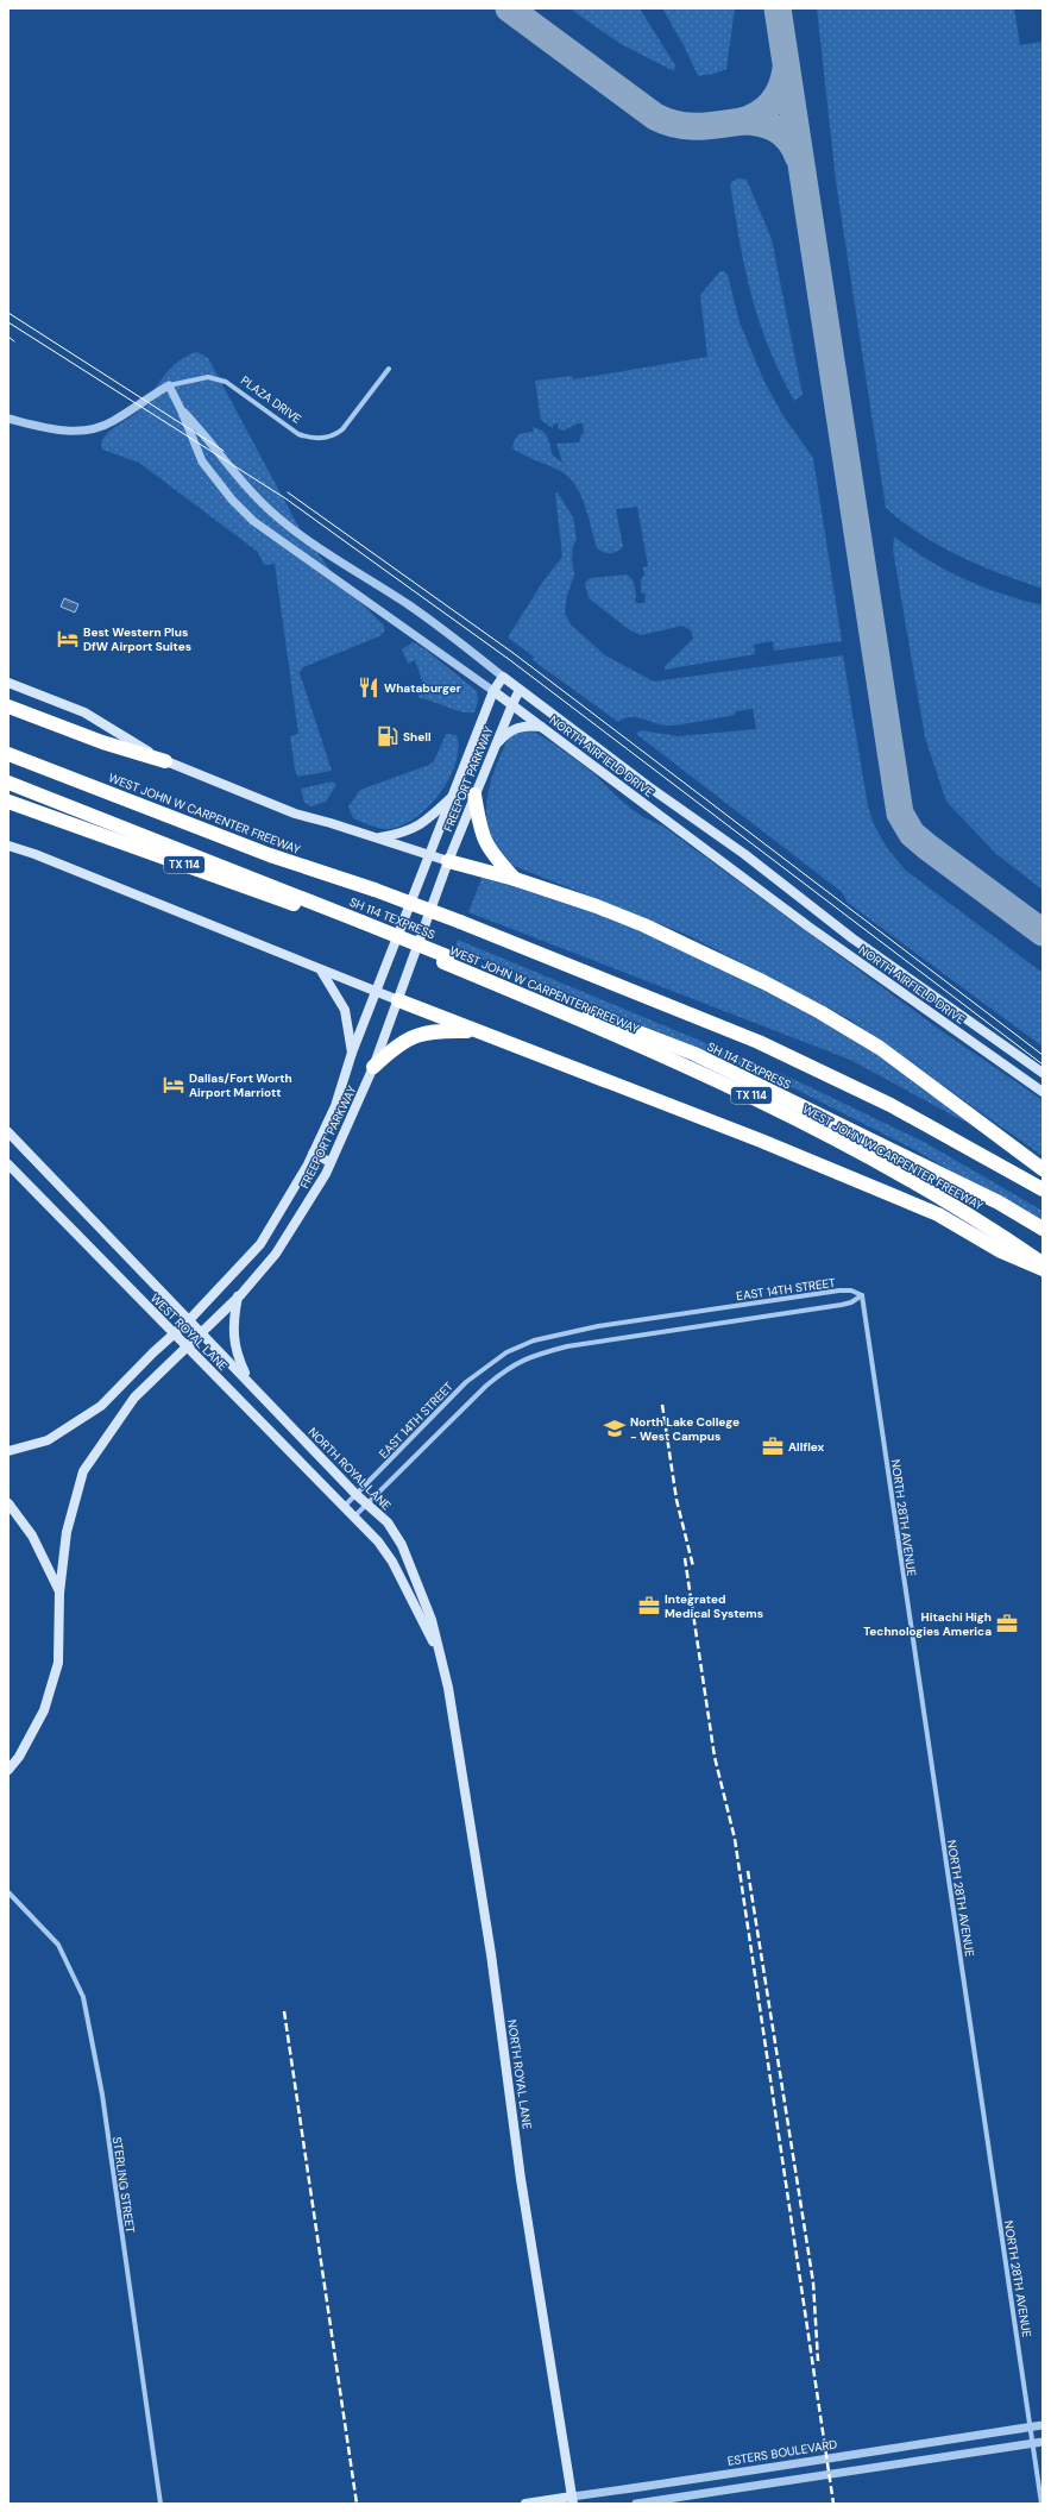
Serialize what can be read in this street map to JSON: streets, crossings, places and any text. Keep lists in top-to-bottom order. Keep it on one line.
{"streets":{"highway":["WEST JOHN W CARPENTER FREEWAY","TX 114","SH 114 TEXPRESS"],"main road":["NORTH AIRFIELD DRIVE","FREEPORT PARKWAY","WEST ROYAL LANE","NORTH ROYAL LANE","ESTERS BOULEVARD"],"street":["PLAZA DRIVE","EAST 14TH STREET","NORTH 28TH AVENUE","STERLING STREET"]},"crossings":[["PLAZA DRIVE","NORTH AIRFIELD DRIVE"],["NORTH AIRFIELD DRIVE","FREEPORT PARKWAY"],["FREEPORT PARKWAY","WEST ROYAL LANE"],["FREEPORT PARKWAY","NORTH ROYAL LANE"],["WEST JOHN W CARPENTER FREEWAY","SH 114 TEXPRESS"],["EAST 14TH STREET","WEST ROYAL LANE"],["EAST 14TH STREET","NORTH ROYAL LANE"],["EAST 14TH STREET","NORTH 28TH AVENUE"],["WEST ROYAL LANE","NORTH ROYAL LANE"],["NORTH ROYAL LANE","ESTERS BOULEVARD"],["NORTH 28TH AVENUE","ESTERS BOULEVARD"]],"places":{"hotel":["Best Western Plus DfW Airport Suites","Dallas/Fort Worth Airport Marriott"],"restaurant":["Whataburger"],"fuel station":["Shell"],"school or university":["North Lake College - West Campus"],"office":["Allflex","Integrated Medical Systems","Hitachi High Technologies America"]}}
